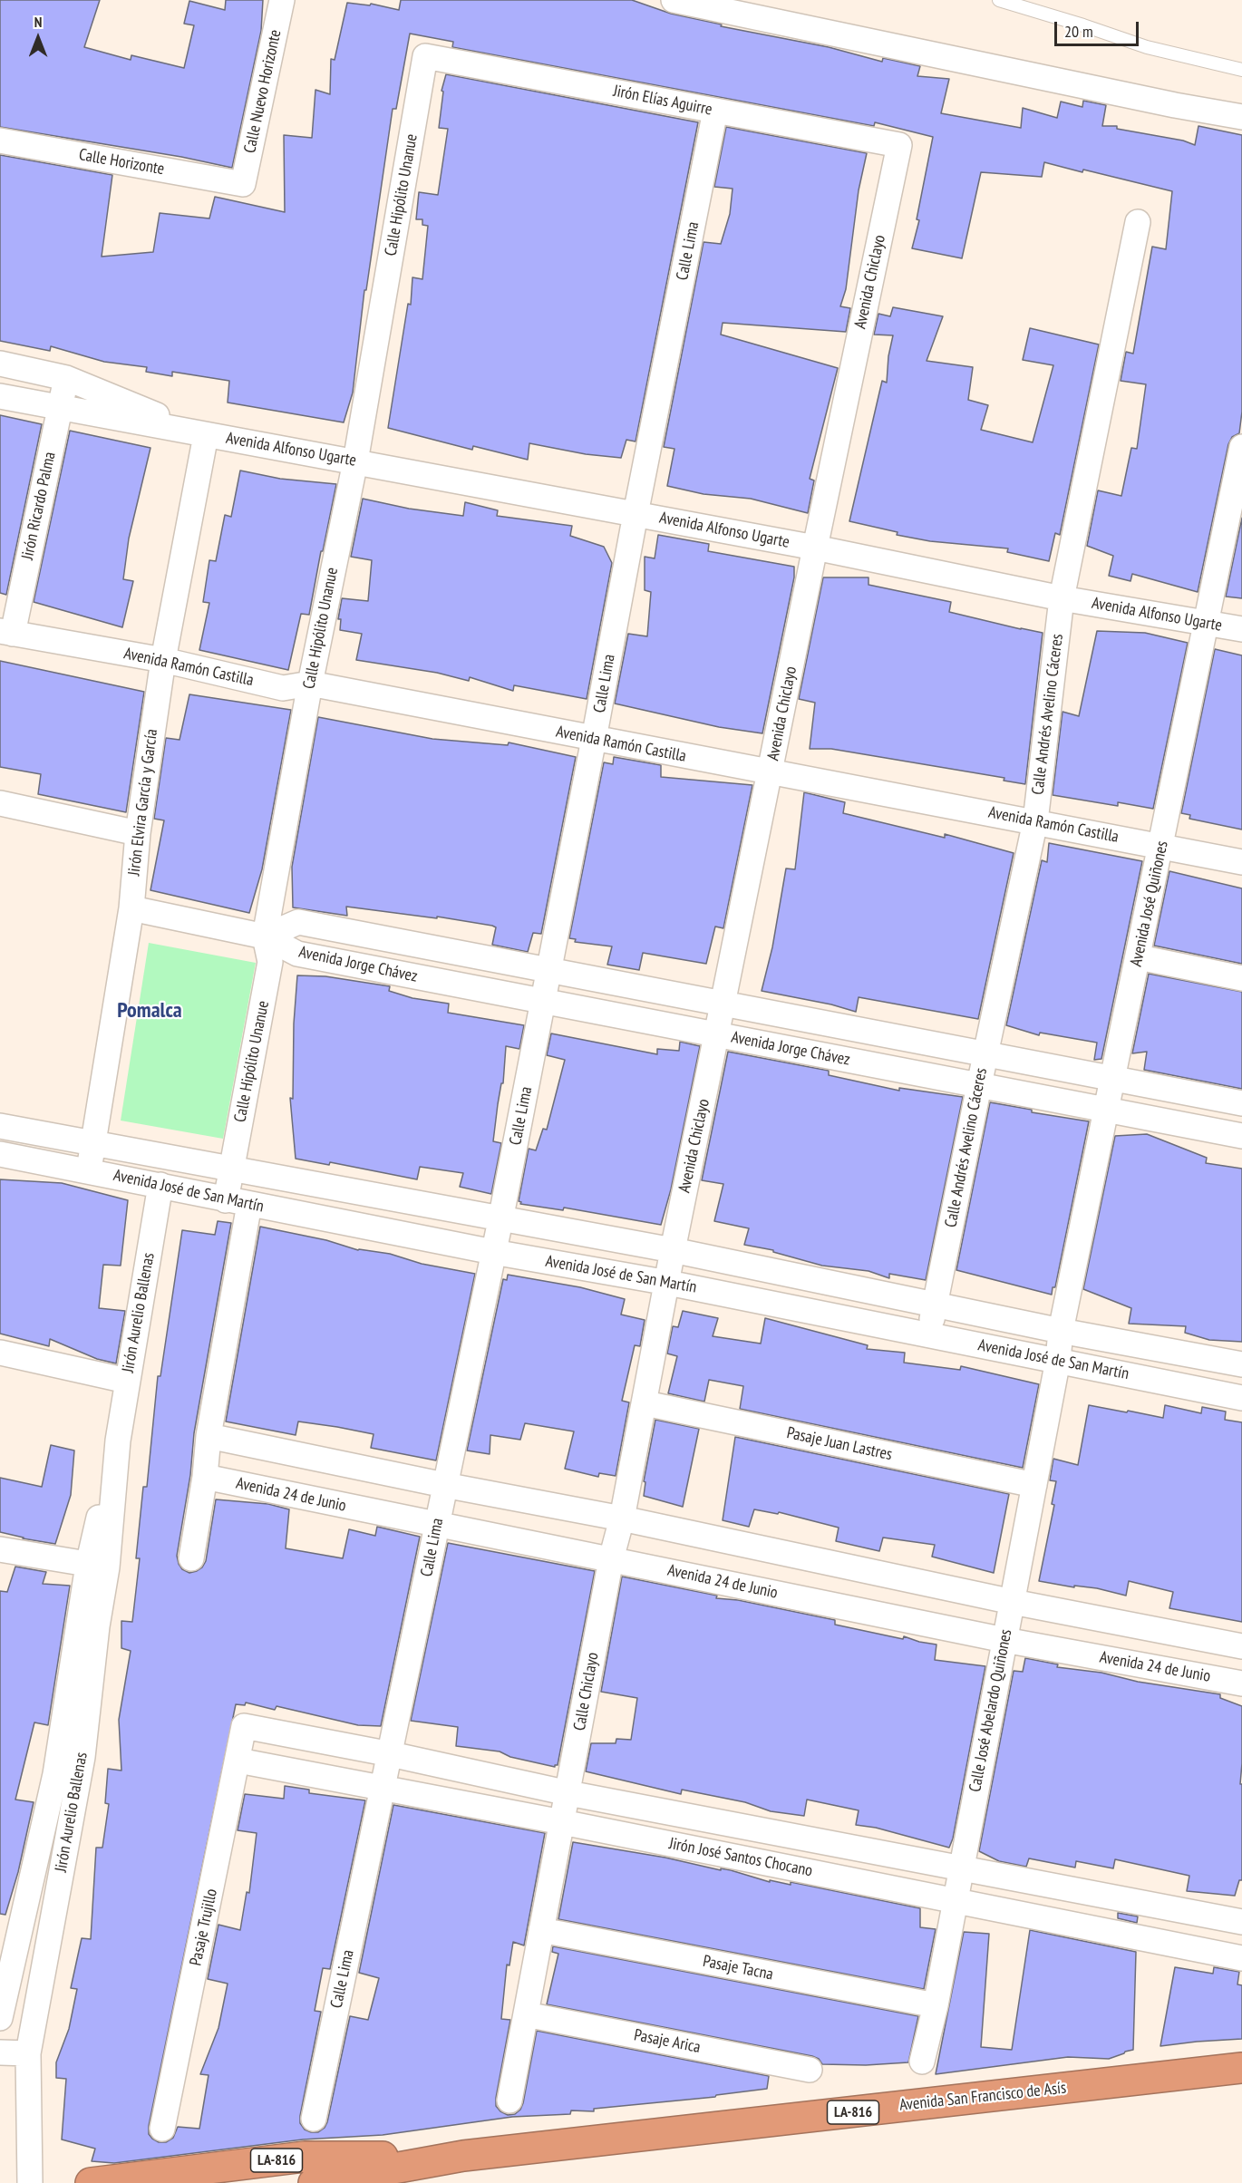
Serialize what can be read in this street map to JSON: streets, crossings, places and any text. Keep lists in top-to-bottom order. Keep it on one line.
{"streets":{"highway":["Avenida San Francisco de Asís","LA-816"],"street":["Calle Nuevo Horizonte","Jirón Elías Aguirre","Calle Horizonte","Calle Hipólito Unanue","Calle Lima","Avenida Chiclayo","Avenida Alfonso Ugarte","Jirón Ricardo Palma","Avenida Ramón Castilla","Calle Andrés Avelino Cáceres","Jirón Elvira García y García","Avenida José Quiñones","Avenida Jorge Chávez","Avenida José de San Martín","Jirón Aurelio Ballenas","Pasaje Juan Lastres","Avenida 24 de Junio","Calle Chiclayo","Calle José Abelardo Quiñones","Jirón José Santos Chocano","Pasaje Trujillo","Pasaje Tacna","Pasaje Arica"]},"crossings":[["Calle Nuevo Horizonte","Calle Horizonte"],["Jirón Elías Aguirre","Calle Hipólito Unanue"],["Jirón Elías Aguirre","Calle Lima"],["Jirón Elías Aguirre","Avenida Chiclayo"],["Calle Hipólito Unanue","Avenida Alfonso Ugarte"],["Calle Hipólito Unanue","Avenida Ramón Castilla"],["Calle Hipólito Unanue","Avenida Jorge Chávez"],["Calle Hipólito Unanue","Avenida José de San Martín"],["Calle Hipólito Unanue","Avenida 24 de Junio"],["Calle Lima","Avenida Alfonso Ugarte"],["Calle Lima","Avenida Ramón Castilla"],["Calle Lima","Avenida Jorge Chávez"],["Calle Lima","Avenida José de San Martín"],["Calle Lima","Avenida 24 de Junio"],["Calle Lima","Jirón José Santos Chocano"],["Avenida Chiclayo","Avenida Alfonso Ugarte"],["Avenida Chiclayo","Avenida Ramón Castilla"],["Avenida Chiclayo","Avenida Jorge Chávez"],["Avenida Chiclayo","Avenida José de San Martín"],["Avenida Chiclayo","Calle Chiclayo"],["Avenida Alfonso Ugarte","Jirón Ricardo Palma"],["Avenida Alfonso Ugarte","Calle Andrés Avelino Cáceres"],["Avenida Alfonso Ugarte","Jirón Elvira García y García"],["Avenida Alfonso Ugarte","Avenida José Quiñones"],["Jirón Ricardo Palma","Avenida Ramón Castilla"],["Avenida Ramón Castilla","Calle Andrés Avelino Cáceres"],["Avenida Ramón Castilla","Jirón Elvira García y García"],["Avenida Ramón Castilla","Avenida José Quiñones"],["Calle Andrés Avelino Cáceres","Avenida Jorge Chávez"],["Calle Andrés Avelino Cáceres","Avenida José de San Martín"],["Jirón Elvira García y García","Avenida José de San Martín"],["Avenida José Quiñones","Avenida Jorge Chávez"],["Avenida José Quiñones","Avenida José de San Martín"],["Avenida José Quiñones","Calle José Abelardo Quiñones"],["Avenida José de San Martín","Jirón Aurelio Ballenas"],["Avenida José de San Martín","Calle Chiclayo"],["Avenida José de San Martín","Calle José Abelardo Quiñones"],["Pasaje Juan Lastres","Calle Chiclayo"],["Pasaje Juan Lastres","Calle José Abelardo Quiñones"],["Avenida 24 de Junio","Calle Chiclayo"],["Avenida 24 de Junio","Calle José Abelardo Quiñones"],["Calle Chiclayo","Jirón José Santos Chocano"],["Calle Chiclayo","Pasaje Tacna"],["Calle Chiclayo","Pasaje Arica"],["Calle José Abelardo Quiñones","Jirón José Santos Chocano"],["Calle José Abelardo Quiñones","Pasaje Tacna"],["Jirón José Santos Chocano","Pasaje Trujillo"]],"districts":["Pomalca"],"scale_bar":"20 m","north":"top"}
